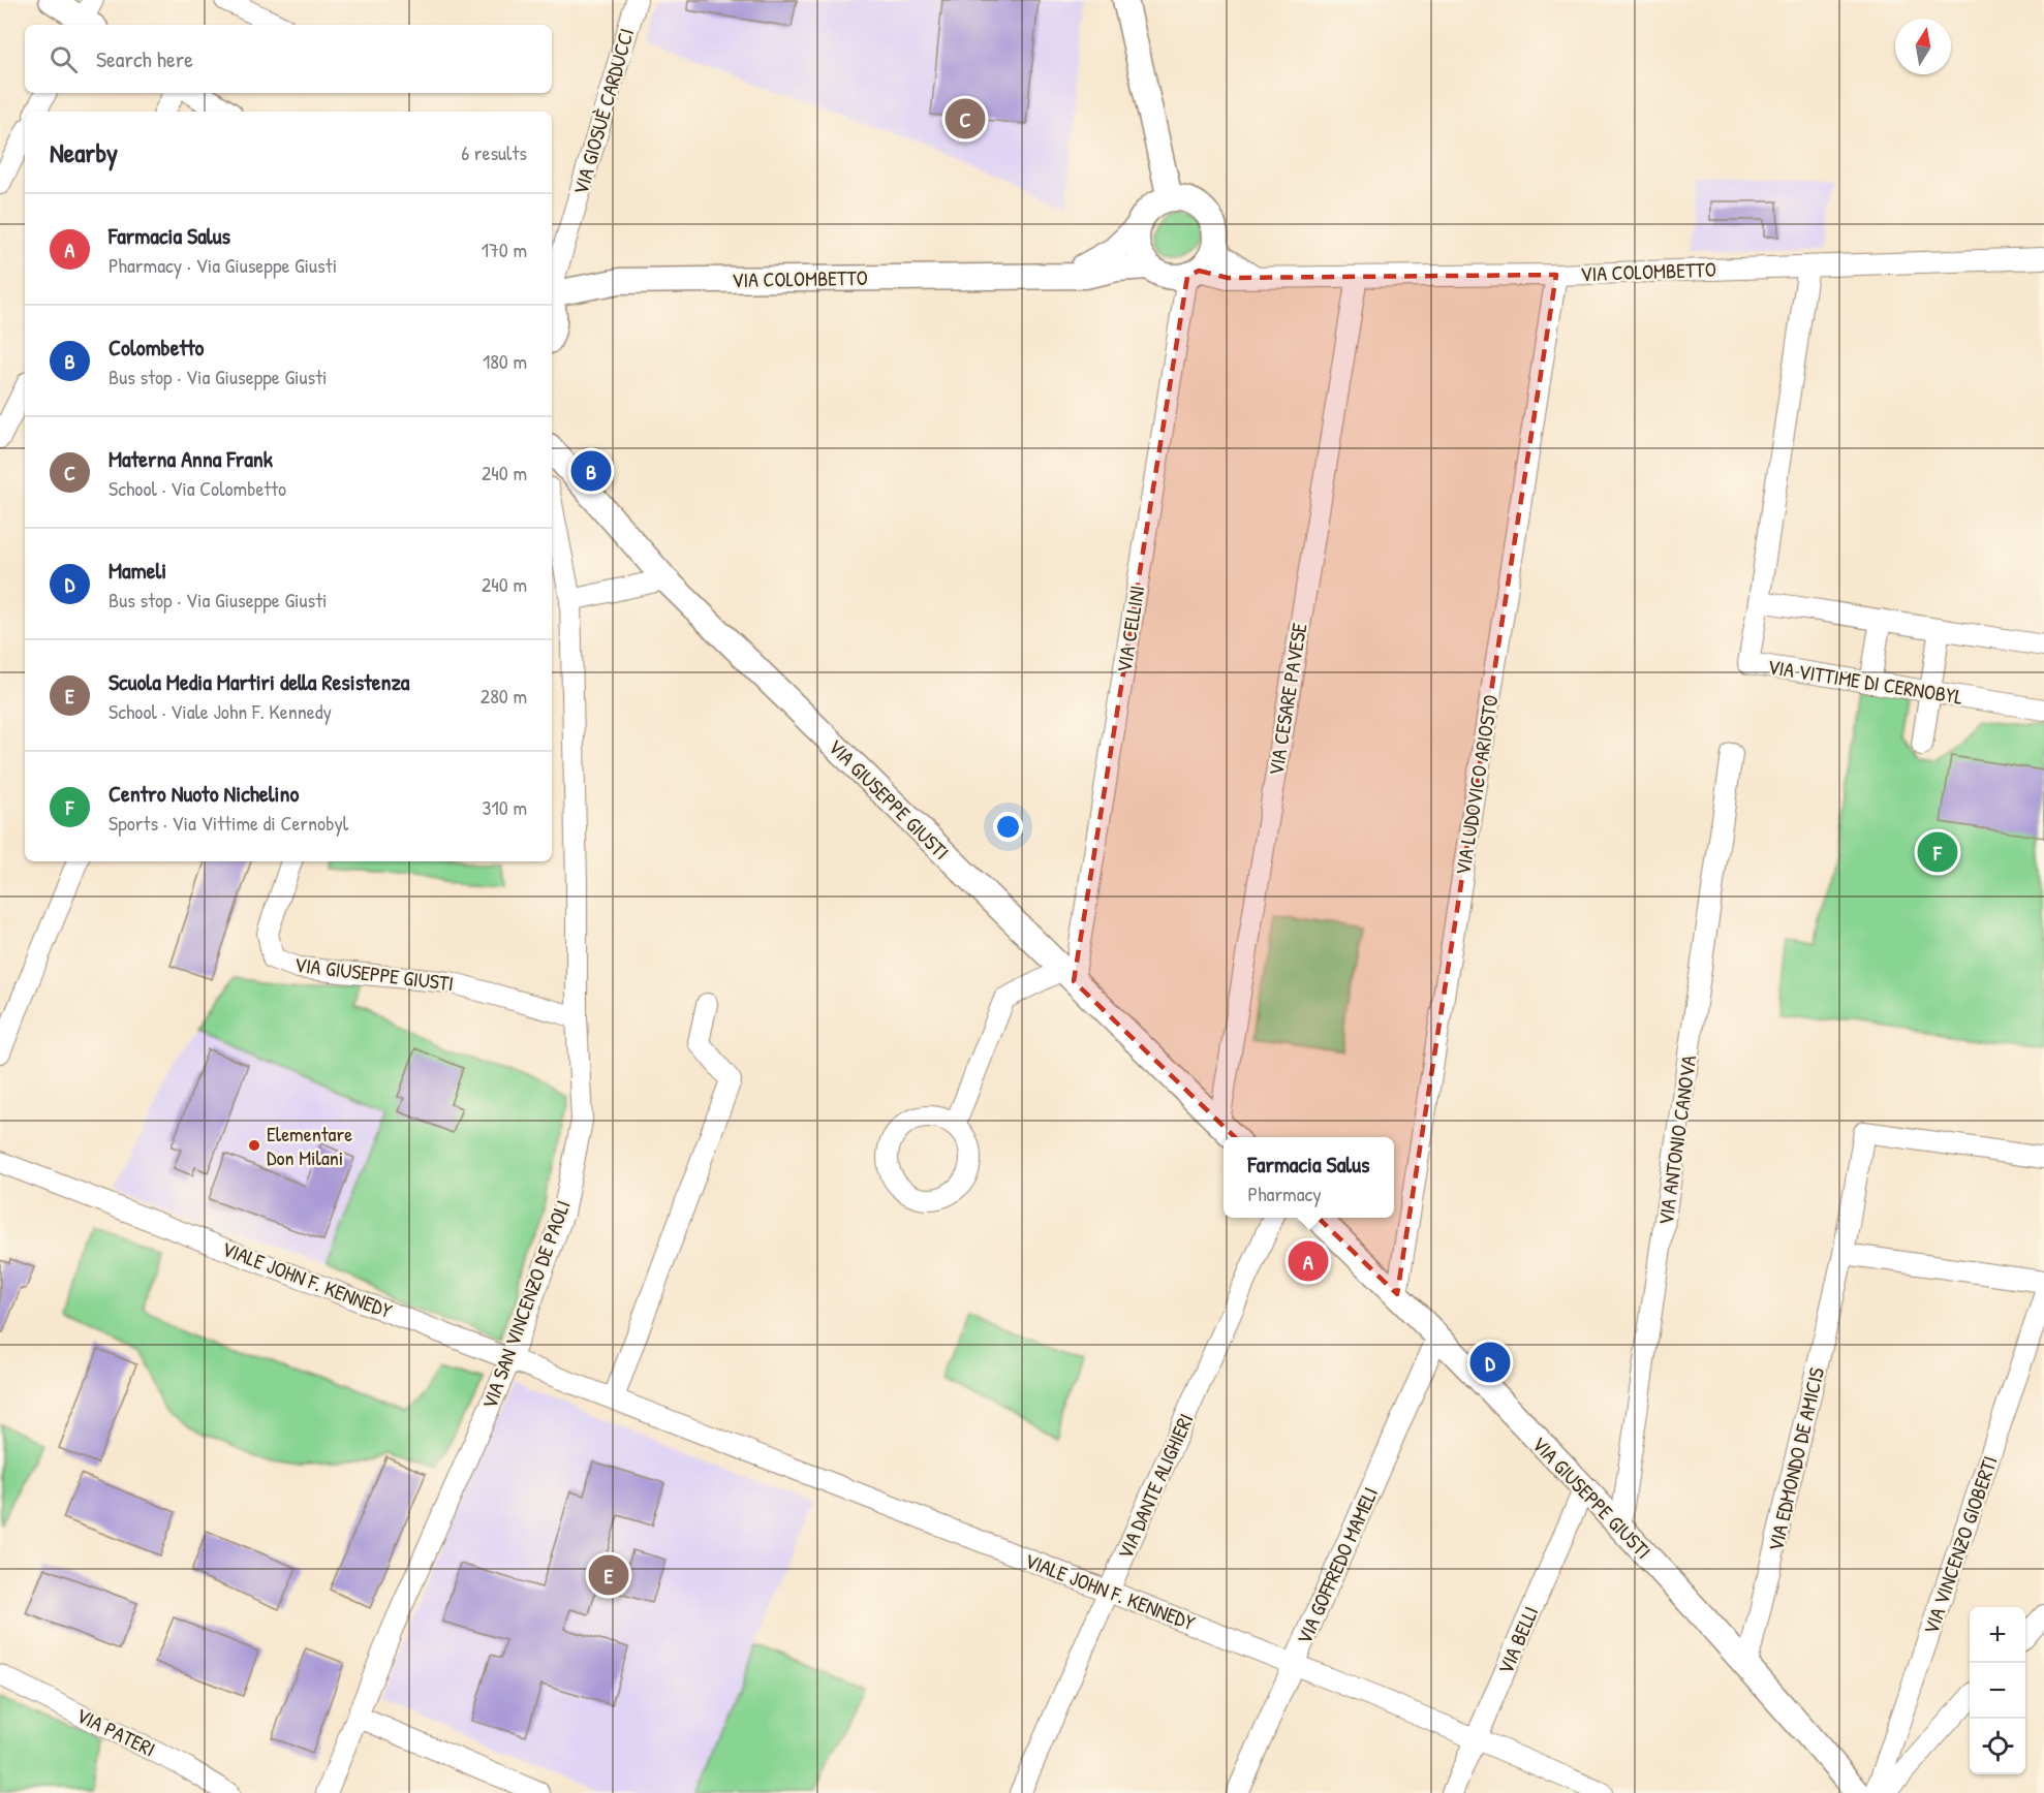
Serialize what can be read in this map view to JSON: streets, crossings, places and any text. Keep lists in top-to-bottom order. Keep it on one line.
{"streets":{"street":["VIA GIOSUÈ CARDUCCI","VIA COLOMBETTO","VIA CELLINI","VIA VITTIME DI CERNOBYL","VIA CESARE PAVESE","VIA LUDOVICO ARIOSTO","VIA GIUSEPPE GIUSTI","VIA ANTONIO CANOVA","VIALE JOHN F. KENNEDY","VIA SAN VINCENZO DE PAOLI","VIA EDMONDO DE AMICIS","VIA DANTE ALIGHIERI","VIA VINCENZO GIOBERTI","VIA GOFFREDO MAMELI","VIA BELLI","VIA PATERI"]},"crossings":[["VIA COLOMBETTO","VIA CELLINI"],["VIA COLOMBETTO","VIA VITTIME DI CERNOBYL"],["VIA COLOMBETTO","VIA CESARE PAVESE"],["VIA COLOMBETTO","VIA LUDOVICO ARIOSTO"],["VIA CELLINI","VIA GIUSEPPE GIUSTI"],["VIA CESARE PAVESE","VIA GIUSEPPE GIUSTI"],["VIA LUDOVICO ARIOSTO","VIA GIUSEPPE GIUSTI"],["VIA GIUSEPPE GIUSTI","VIA ANTONIO CANOVA"],["VIA GIUSEPPE GIUSTI","VIA SAN VINCENZO DE PAOLI"],["VIA GIUSEPPE GIUSTI","VIA EDMONDO DE AMICIS"],["VIA GIUSEPPE GIUSTI","VIA GOFFREDO MAMELI"],["VIA GIUSEPPE GIUSTI","VIA BELLI"],["VIALE JOHN F. KENNEDY","VIA SAN VINCENZO DE PAOLI"],["VIALE JOHN F. KENNEDY","VIA DANTE ALIGHIERI"],["VIALE JOHN F. KENNEDY","VIA GOFFREDO MAMELI"],["VIALE JOHN F. KENNEDY","VIA BELLI"]],"places":["Elementare Don Milani"],"north":"top","page":{"search":"Search here","pins":["C","B","F","A","D","E"],"heading":["Nearby","6 results"],"list":[{"mark":"A","name":"Farmacia Salus","note":"Pharmacy · Via Giuseppe Giusti","value":"170 m"},{"mark":"B","name":"Colombetto","note":"Bus stop · Via Giuseppe Giusti","value":"180 m"},{"mark":"C","name":"Materna Anna Frank","note":"School · Via Colombetto","value":"240 m"},{"mark":"D","name":"Mameli","note":"Bus stop · Via Giuseppe Giusti","value":"240 m"},{"mark":"E","name":"Scuola Media Martiri della Resistenza","note":"School · Viale John F. Kennedy","value":"280 m"},{"mark":"F","name":"Centro Nuoto Nichelino","note":"Sports · Via Vittime di Cernobyl","value":"310 m"}],"popup":["Farmacia Salus","Pharmacy"],"map_buttons":["+","−"]}}
